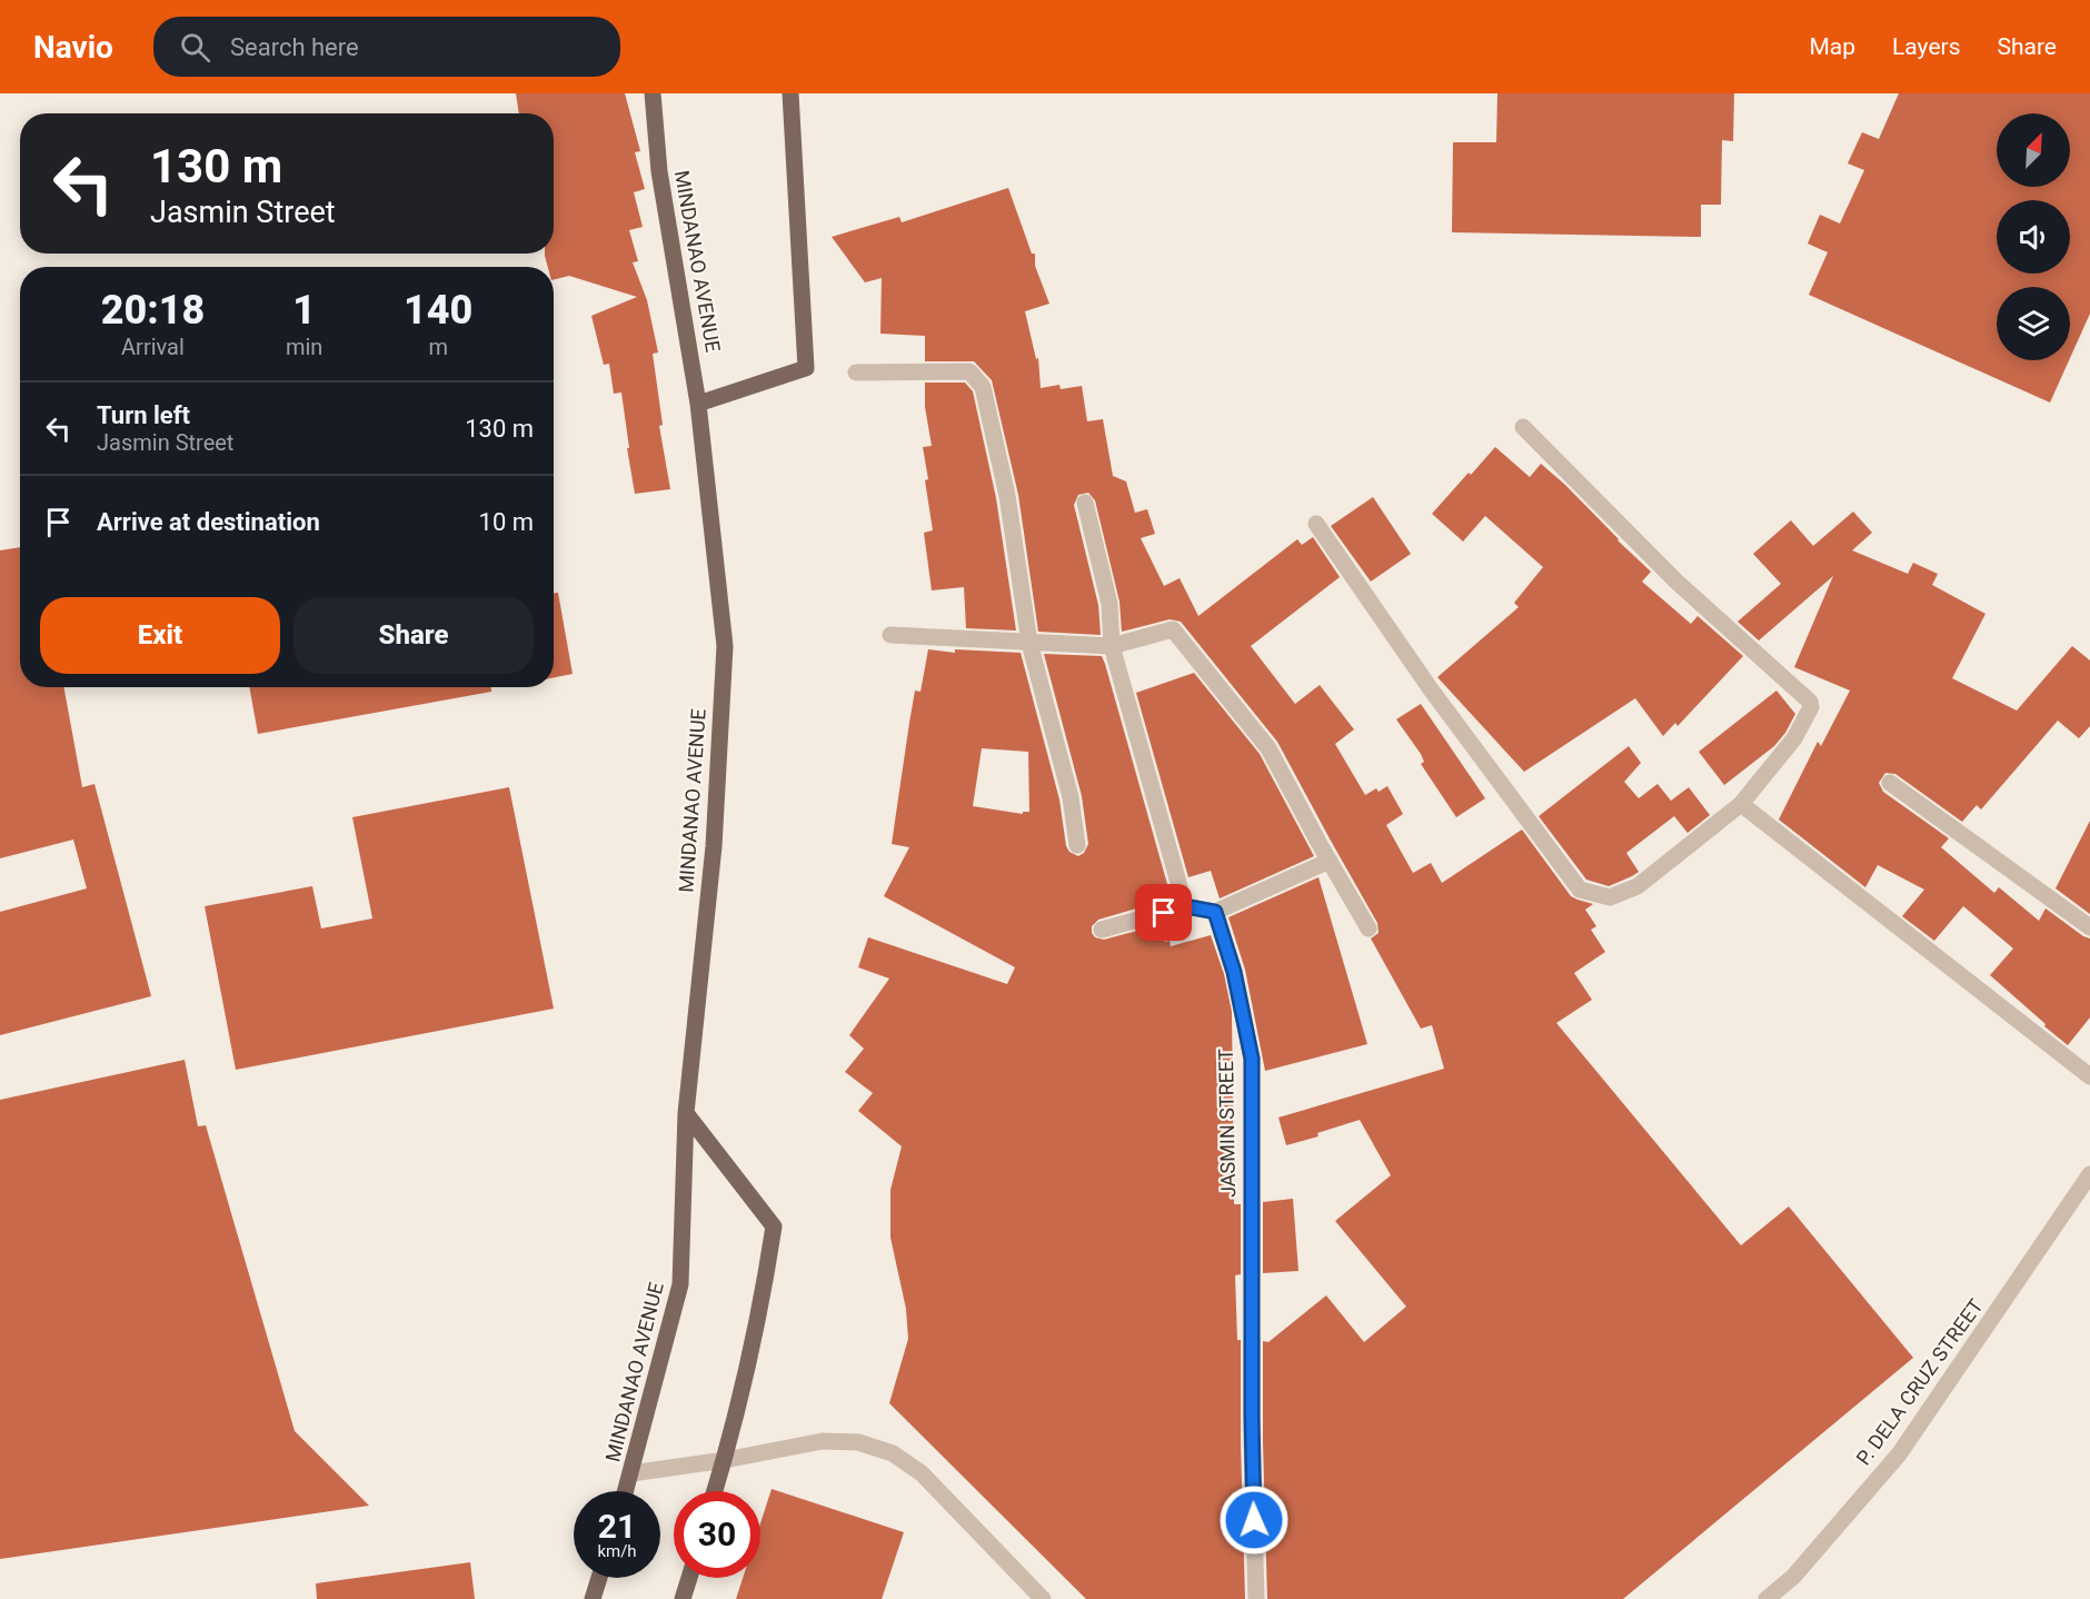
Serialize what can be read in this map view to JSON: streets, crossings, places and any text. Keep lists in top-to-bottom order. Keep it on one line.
{"streets":{"main road":["MINDANAO AVENUE"],"street":["JASMIN STREET","P. DELA CRUZ STREET"]},"north":"top right","page":{"header":"Navio","search":"Search here","nav":["Map","Layers","Share"],"turn":["130 m","Jasmin Street"],"eta":["20:18","Arrival","1","min","140","m"],"list":[{"name":"Turn left","note":"Jasmin Street","value":"130 m"},{"name":"Arrive at destination","value":"10 m"}],"buttons":["Exit","Share"],"speed":"21 km/h","limit":"30"}}
